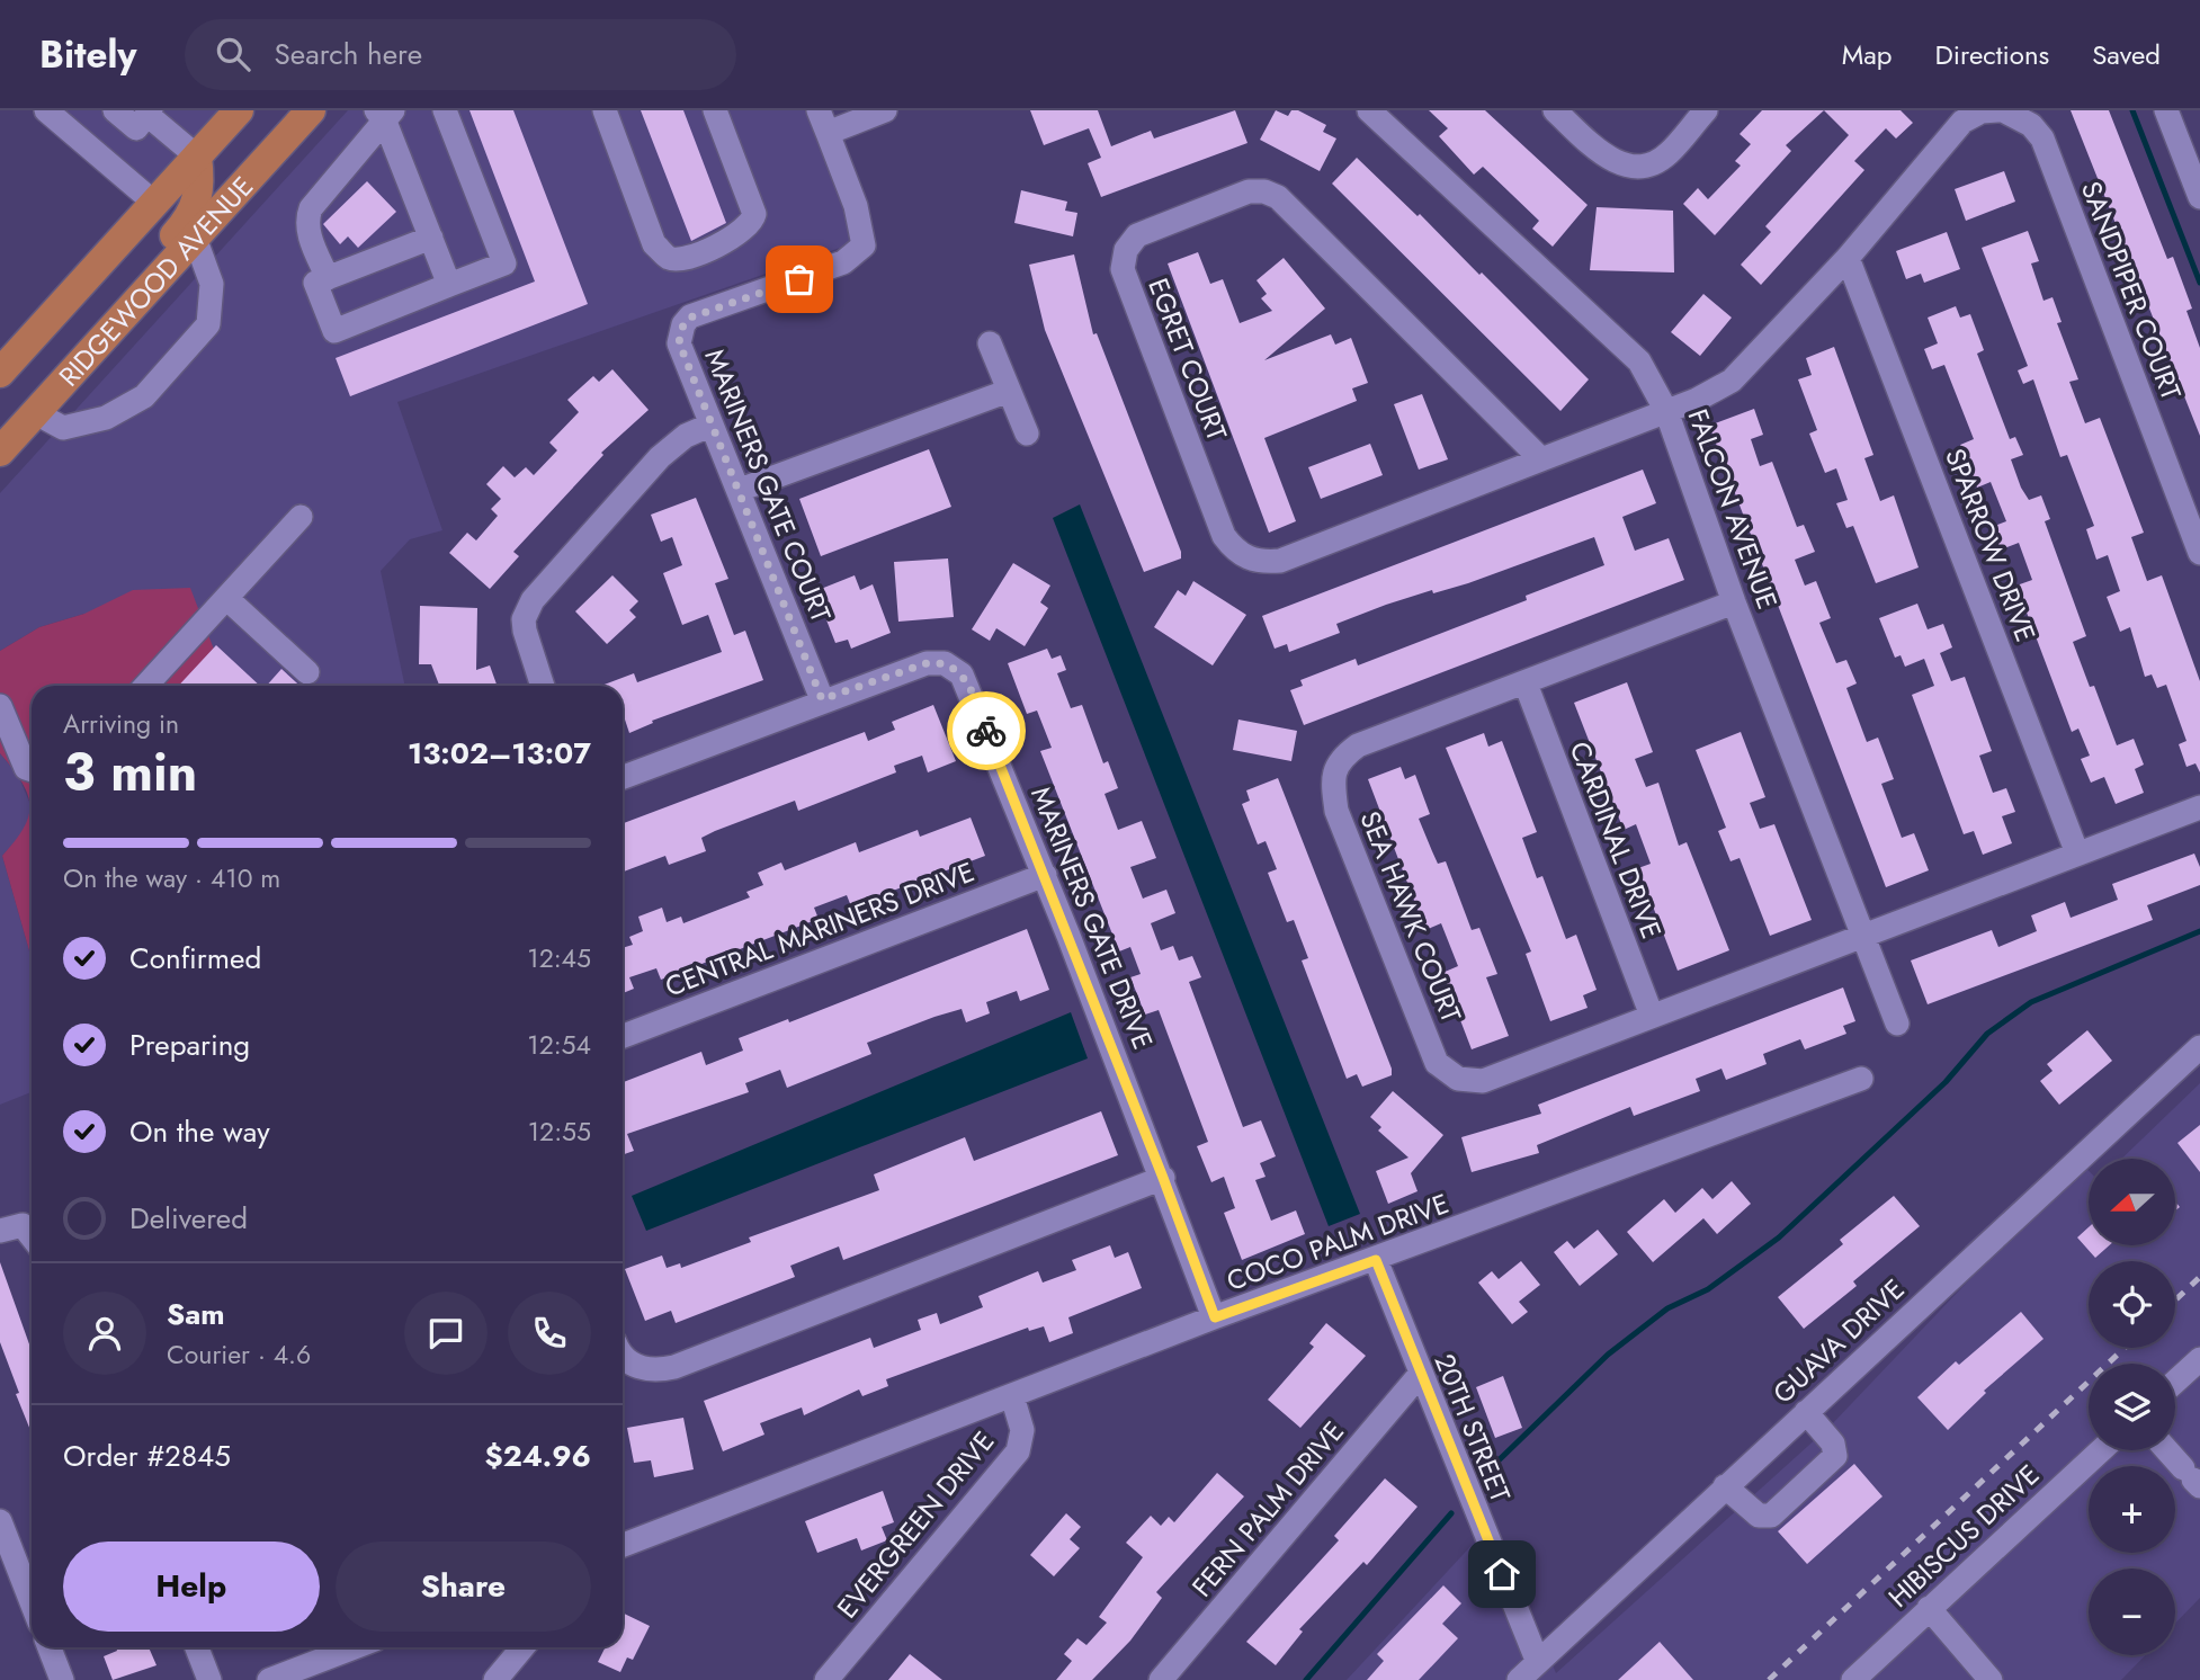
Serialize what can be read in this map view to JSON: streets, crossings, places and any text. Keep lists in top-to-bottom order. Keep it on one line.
{"streets":{"main road":["RIDGEWOOD AVENUE"],"street":["SANDPIPER COURT","EGRET COURT","MARINERS GATE COURT","FALCON AVENUE","SPARROW DRIVE","CARDINAL DRIVE","SEA HAWK COURT","MARINERS GATE DRIVE","CENTRAL MARINERS DRIVE","COCO PALM DRIVE","GUAVA DRIVE","20TH STREET","FERN PALM DRIVE","EVERGREEN DRIVE","HIBISCUS DRIVE"]},"crossings":[["SANDPIPER COURT","EGRET COURT"],["SANDPIPER COURT","FALCON AVENUE"],["SANDPIPER COURT","SPARROW DRIVE"],["EGRET COURT","FALCON AVENUE"],["MARINERS GATE COURT","MARINERS GATE DRIVE"],["FALCON AVENUE","SEA HAWK COURT"],["CARDINAL DRIVE","SEA HAWK COURT"],["MARINERS GATE DRIVE","CENTRAL MARINERS DRIVE"],["MARINERS GATE DRIVE","COCO PALM DRIVE"],["COCO PALM DRIVE","20TH STREET"],["COCO PALM DRIVE","EVERGREEN DRIVE"],["GUAVA DRIVE","20TH STREET"],["20TH STREET","FERN PALM DRIVE"]],"north":"left","page":{"header":"Bitely","search":"Search here","nav":["Map","Directions","Saved"],"heading":["3 min","Arriving in","13:02–13:07"],"panel":["Sam","Courier · 4.6","Order #2845","$24.96"],"bar":"On the way · 410 m","list":[["Confirmed","12:45"],["Preparing","12:54"],["On the way","12:55"],"Delivered"],"map_buttons":["+","−"],"buttons":["Help","Share"]}}
